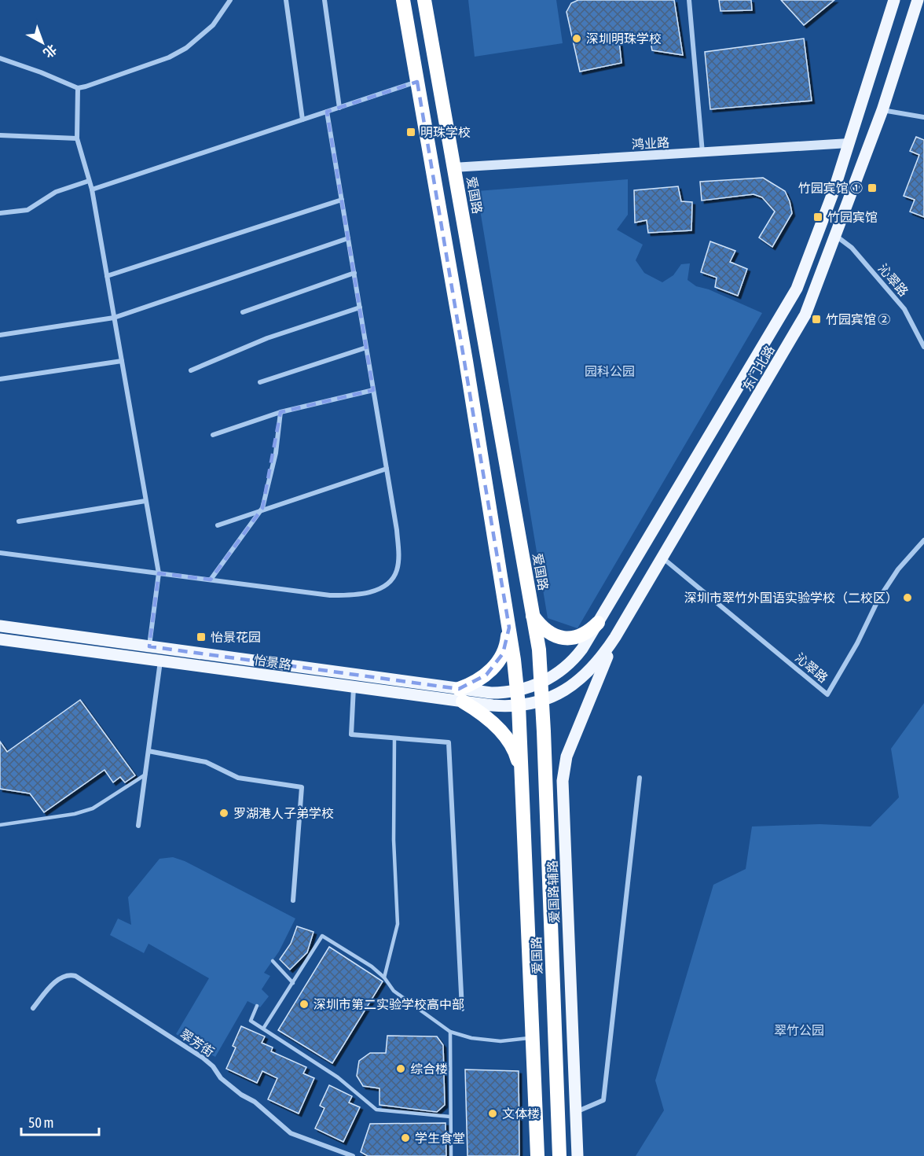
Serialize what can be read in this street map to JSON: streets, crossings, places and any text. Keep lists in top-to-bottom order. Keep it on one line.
{"streets":{"highway":["爱国路"],"main road":["东门北路","怡景路","爱国路辅路"],"street":["鸿业路","沁翠路","翠芳街"]},"crossings":[["鸿业路","爱国路"],["鸿业路","东门北路"],["爱国路","东门北路"],["爱国路","怡景路"],["沁翠路","东门北路"],["东门北路","怡景路"],["东门北路","爱国路辅路"]],"parks":["园科公园","翠竹公园"],"places":{"other":["深圳明珠学校","深圳市翠竹外国语实验学校（二校区）","罗湖港人子弟学校","深圳市第二实验学校高中部","综合楼","文体楼","学生食堂"],"transit":["明珠学校","竹园宾馆 ①","竹园宾馆","竹园宾馆 ②","怡景花园"]},"scale_bar":"50 m","north":"bottom right"}
